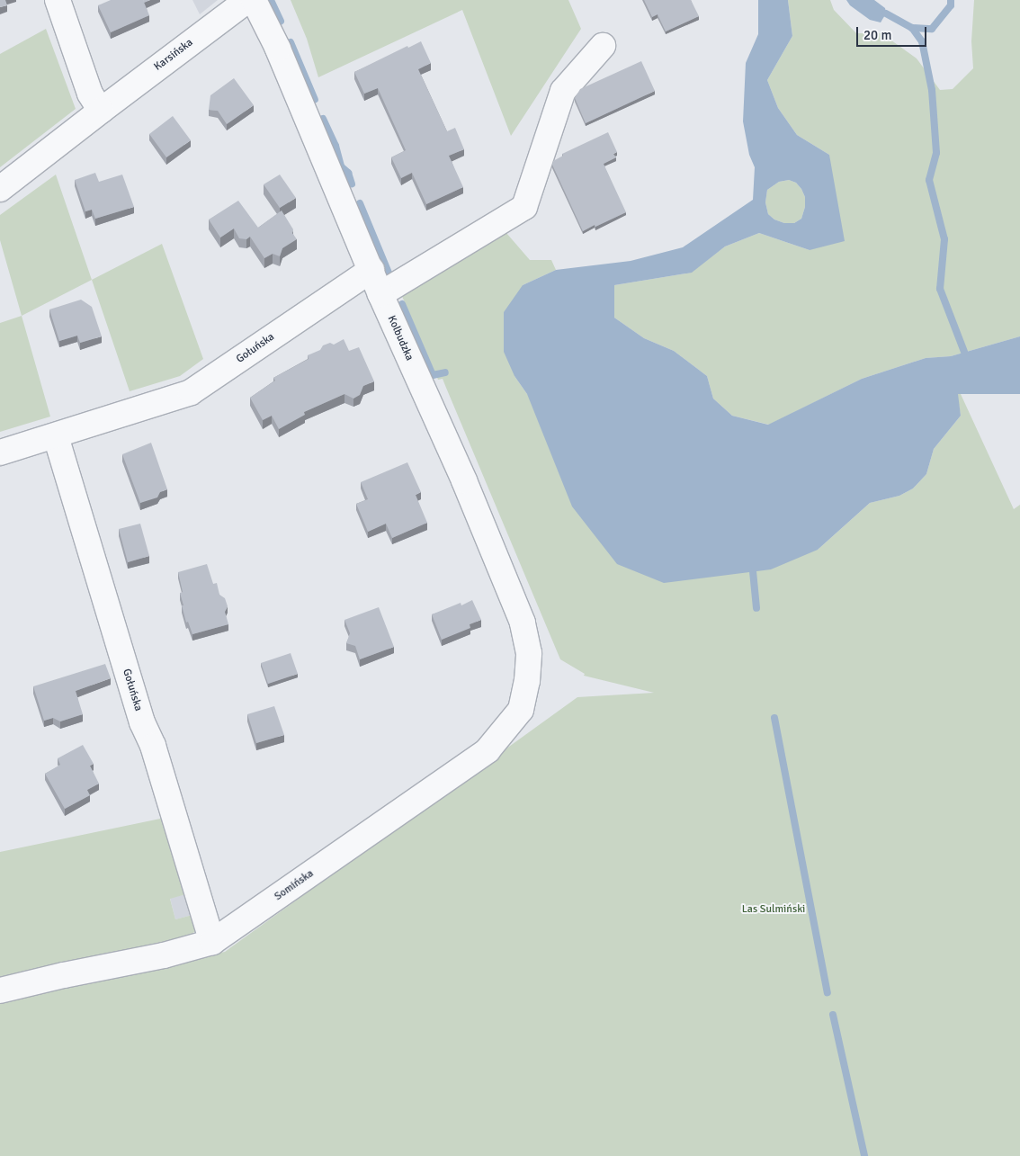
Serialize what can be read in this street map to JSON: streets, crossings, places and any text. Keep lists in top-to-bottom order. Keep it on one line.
{"streets":{"street":["Karsińska","Kolbudzka","Gołuńska","Somińska"]},"crossings":[["Kolbudzka","Gołuńska"],["Kolbudzka","Somińska"],["Gołuńska","Somińska"]],"parks":["Las Sulmiński"],"scale_bar":"20 m"}
